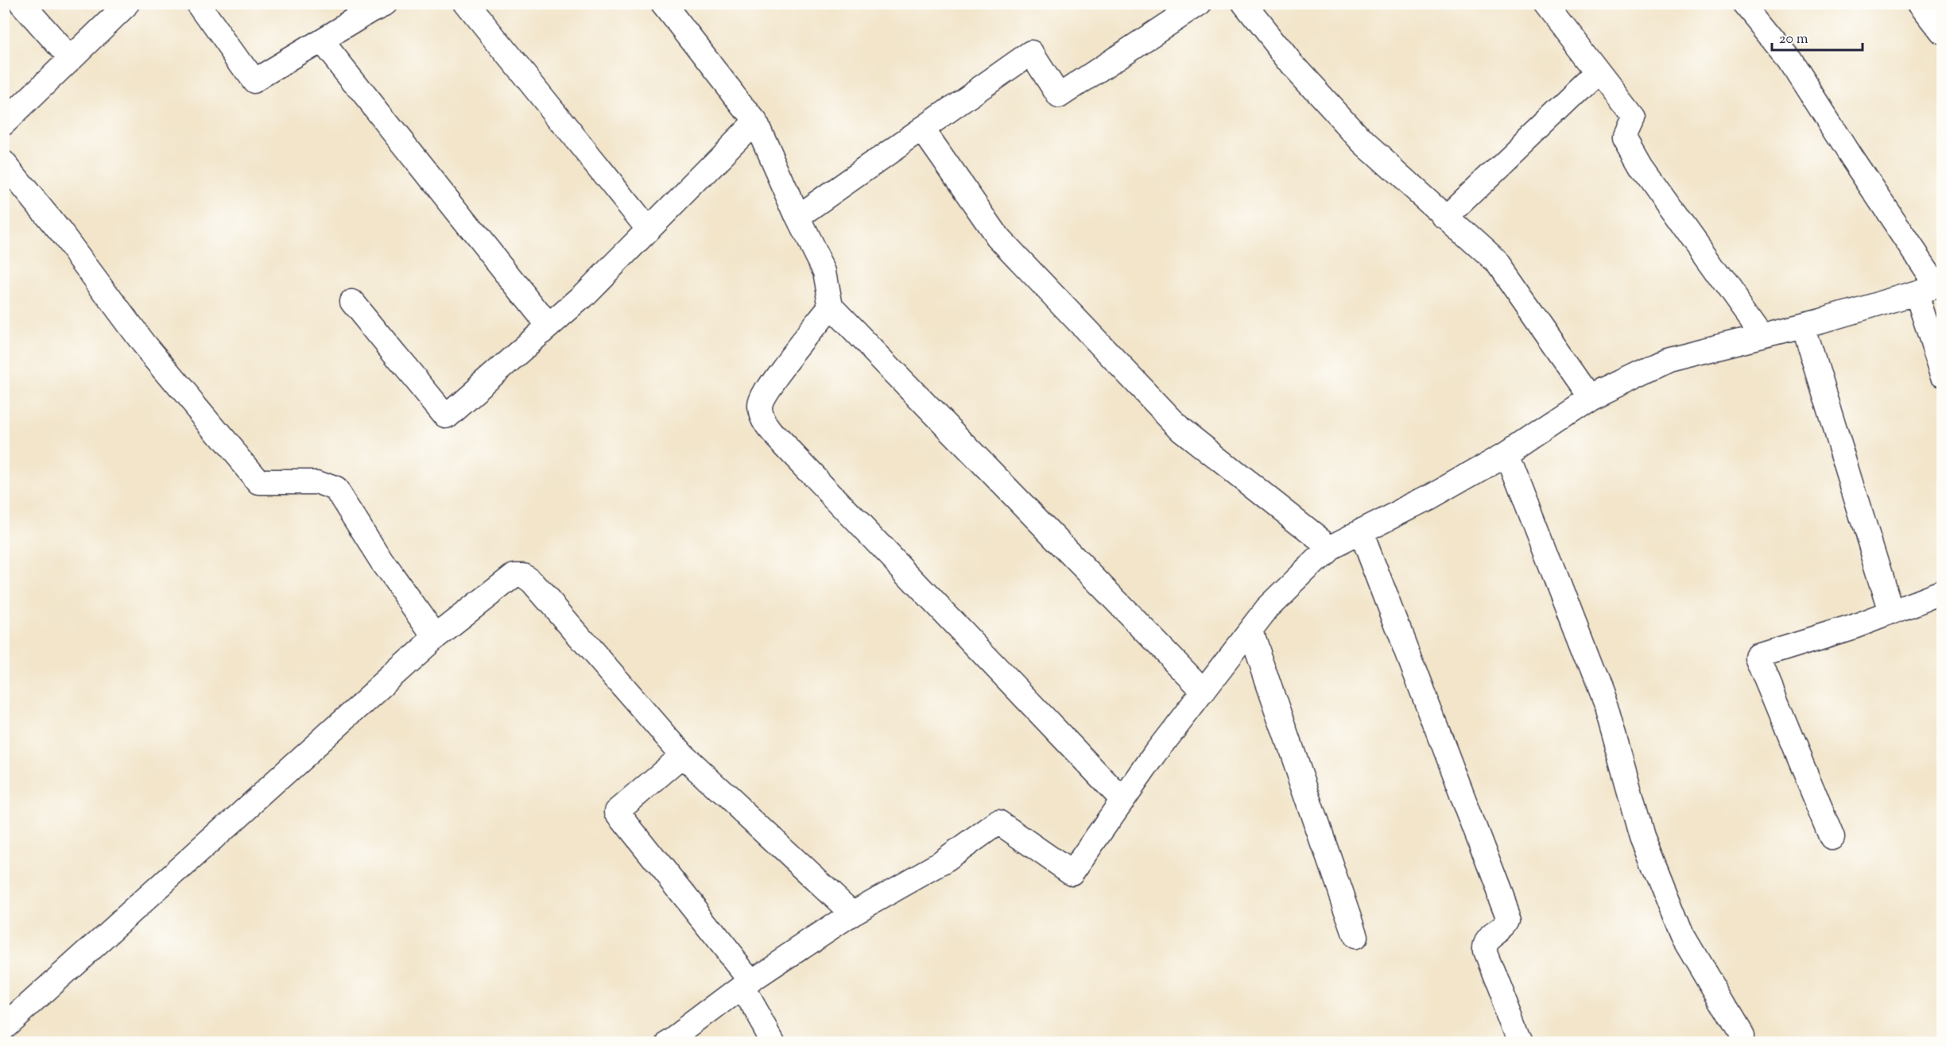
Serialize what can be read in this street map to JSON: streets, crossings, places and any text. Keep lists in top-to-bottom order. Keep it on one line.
{"scale_bar":"20 m"}
